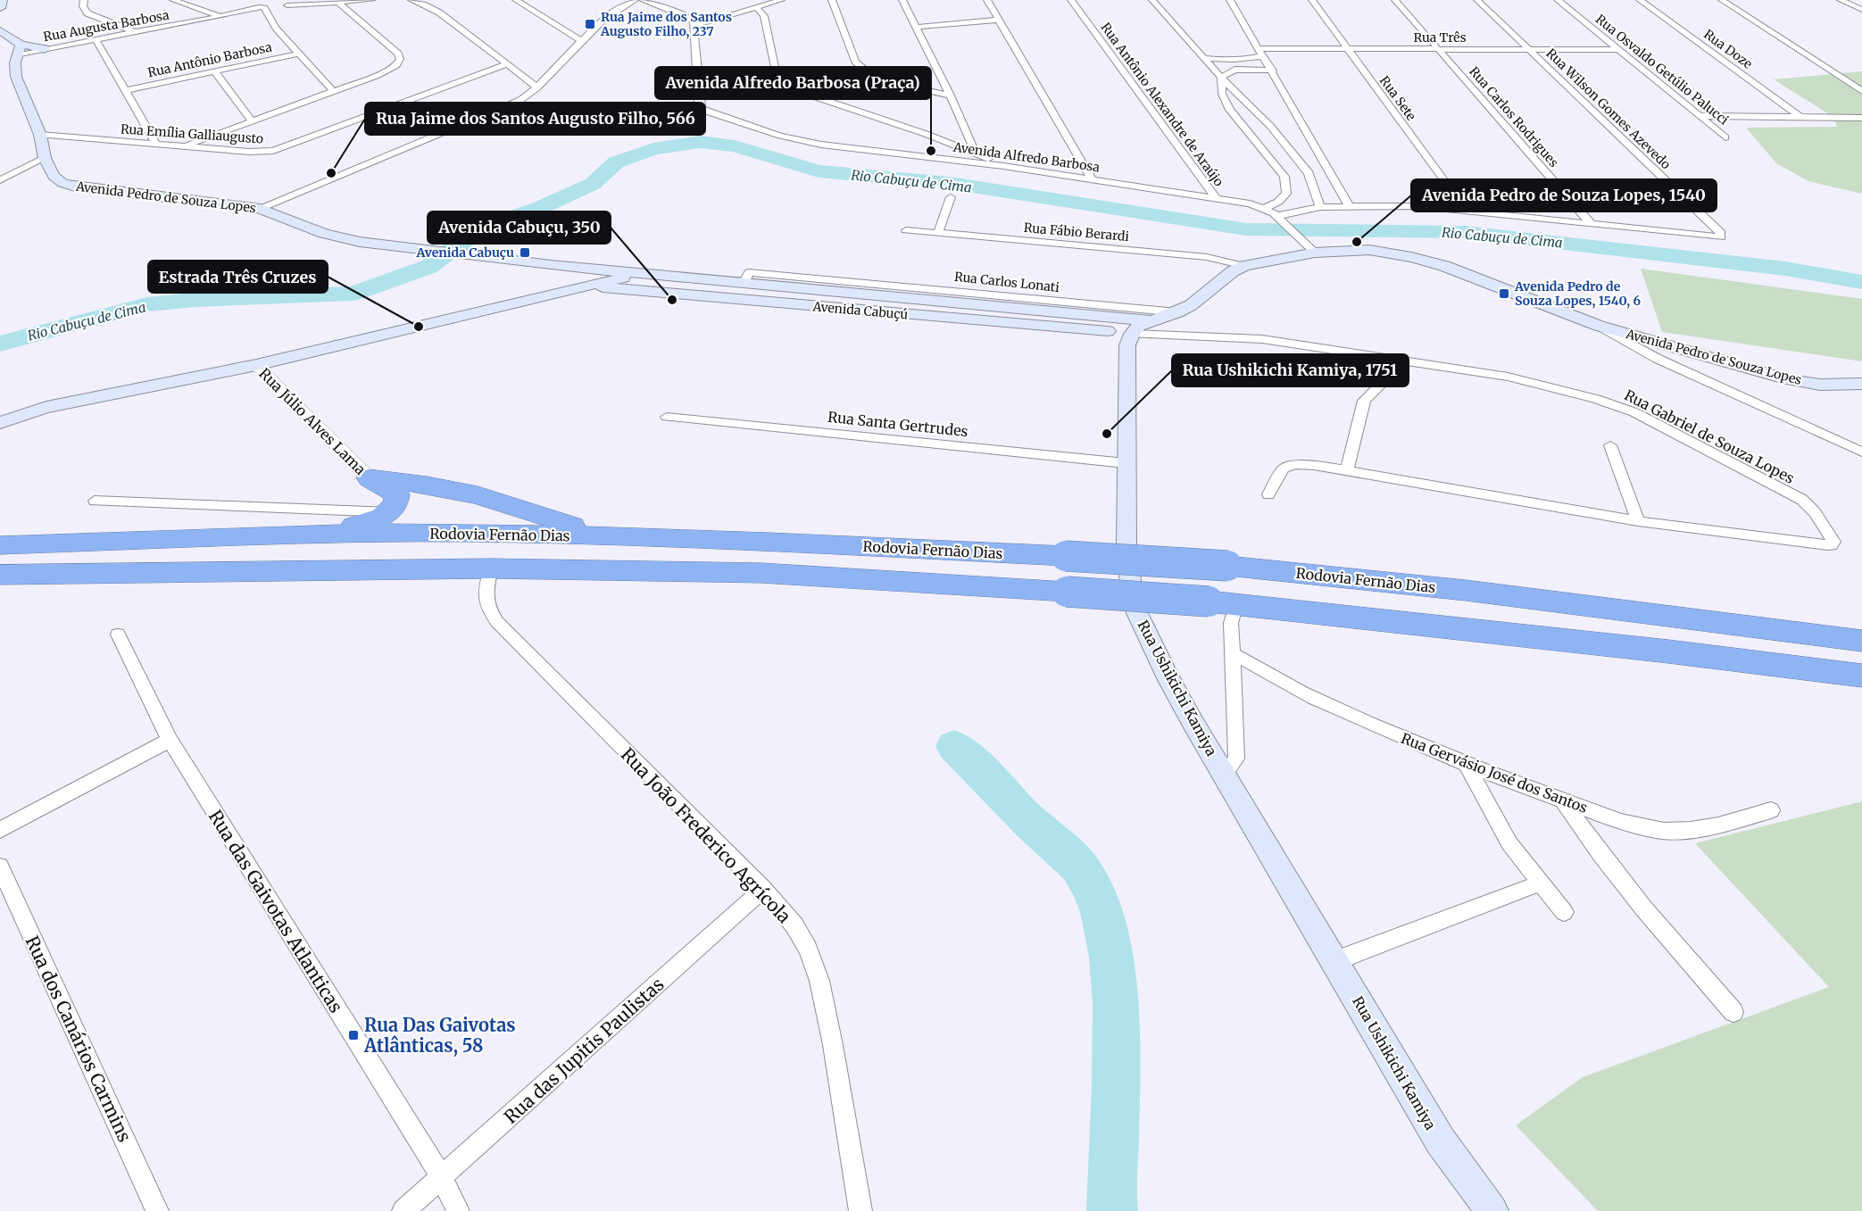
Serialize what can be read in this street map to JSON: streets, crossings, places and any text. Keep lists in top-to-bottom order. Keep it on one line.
{"streets":{"highway":["Rodovia Fernão Dias"],"main road":["Avenida Pedro de Souza Lopes","Avenida Cabuçú","Rua Ushikichi Kamiya"],"street":["Rua Augusta Barbosa","Rua Três","Rua Doze","Rua Antônio Barbosa","Rua Osvaldo Getúlio Palucci","Rua Sete","Rua Antônio Alexandre de Araújo","Rua Wilson Gomes Azevedo","Rua Carlos Rodrigues","Rua Emília Galliaugusto","Avenida Alfredo Barbosa","Rua Fábio Berardi","Rua Carlos Lonati","Rua Júlio Alves Lama","Rua Santa Gertrudes","Rua Gabriel de Souza Lopes","Rua Gervásio José dos Santos","Rua João Frederico Agrícola","Rua das Gaivotas Atlanticas","Rua dos Canários Carmins","Rua das Jupitis Paulistas"]},"crossings":[["Rua Três","Rua Osvaldo Getúlio Palucci"],["Rua Três","Rua Sete"],["Rua Três","Rua Wilson Gomes Azevedo"],["Rua Três","Rua Carlos Rodrigues"],["Rua Antônio Alexandre de Araújo","Avenida Alfredo Barbosa"],["Rua Wilson Gomes Azevedo","Rua Carlos Rodrigues"],["Avenida Pedro de Souza Lopes","Avenida Cabuçú"],["Rua Carlos Lonati","Avenida Cabuçú"],["Avenida Cabuçú","Rua Gabriel de Souza Lopes"],["Avenida Cabuçú","Rua Ushikichi Kamiya"],["Rua Santa Gertrudes","Rua Ushikichi Kamiya"],["Rua Gabriel de Souza Lopes","Rua Ushikichi Kamiya"],["Rua João Frederico Agrícola","Rua das Jupitis Paulistas"],["Rua das Gaivotas Atlanticas","Rua das Jupitis Paulistas"]],"water":["Rio Cabuçu de Cima"],"places":{"transit":["Rua Jaime dos Santos Augusto Filho, 237","Avenida Cabuçu","Avenida Pedro de Souza Lopes, 1540, 6","Rua Das Gaivotas Atlânticas, 58"],"other":["Avenida Alfredo Barbosa (Praça)","Rua Jaime dos Santos Augusto Filho, 566","Avenida Pedro de Souza Lopes, 1540","Avenida Cabuçu, 350","Estrada Três Cruzes","Rua Ushikichi Kamiya, 1751"]}}
